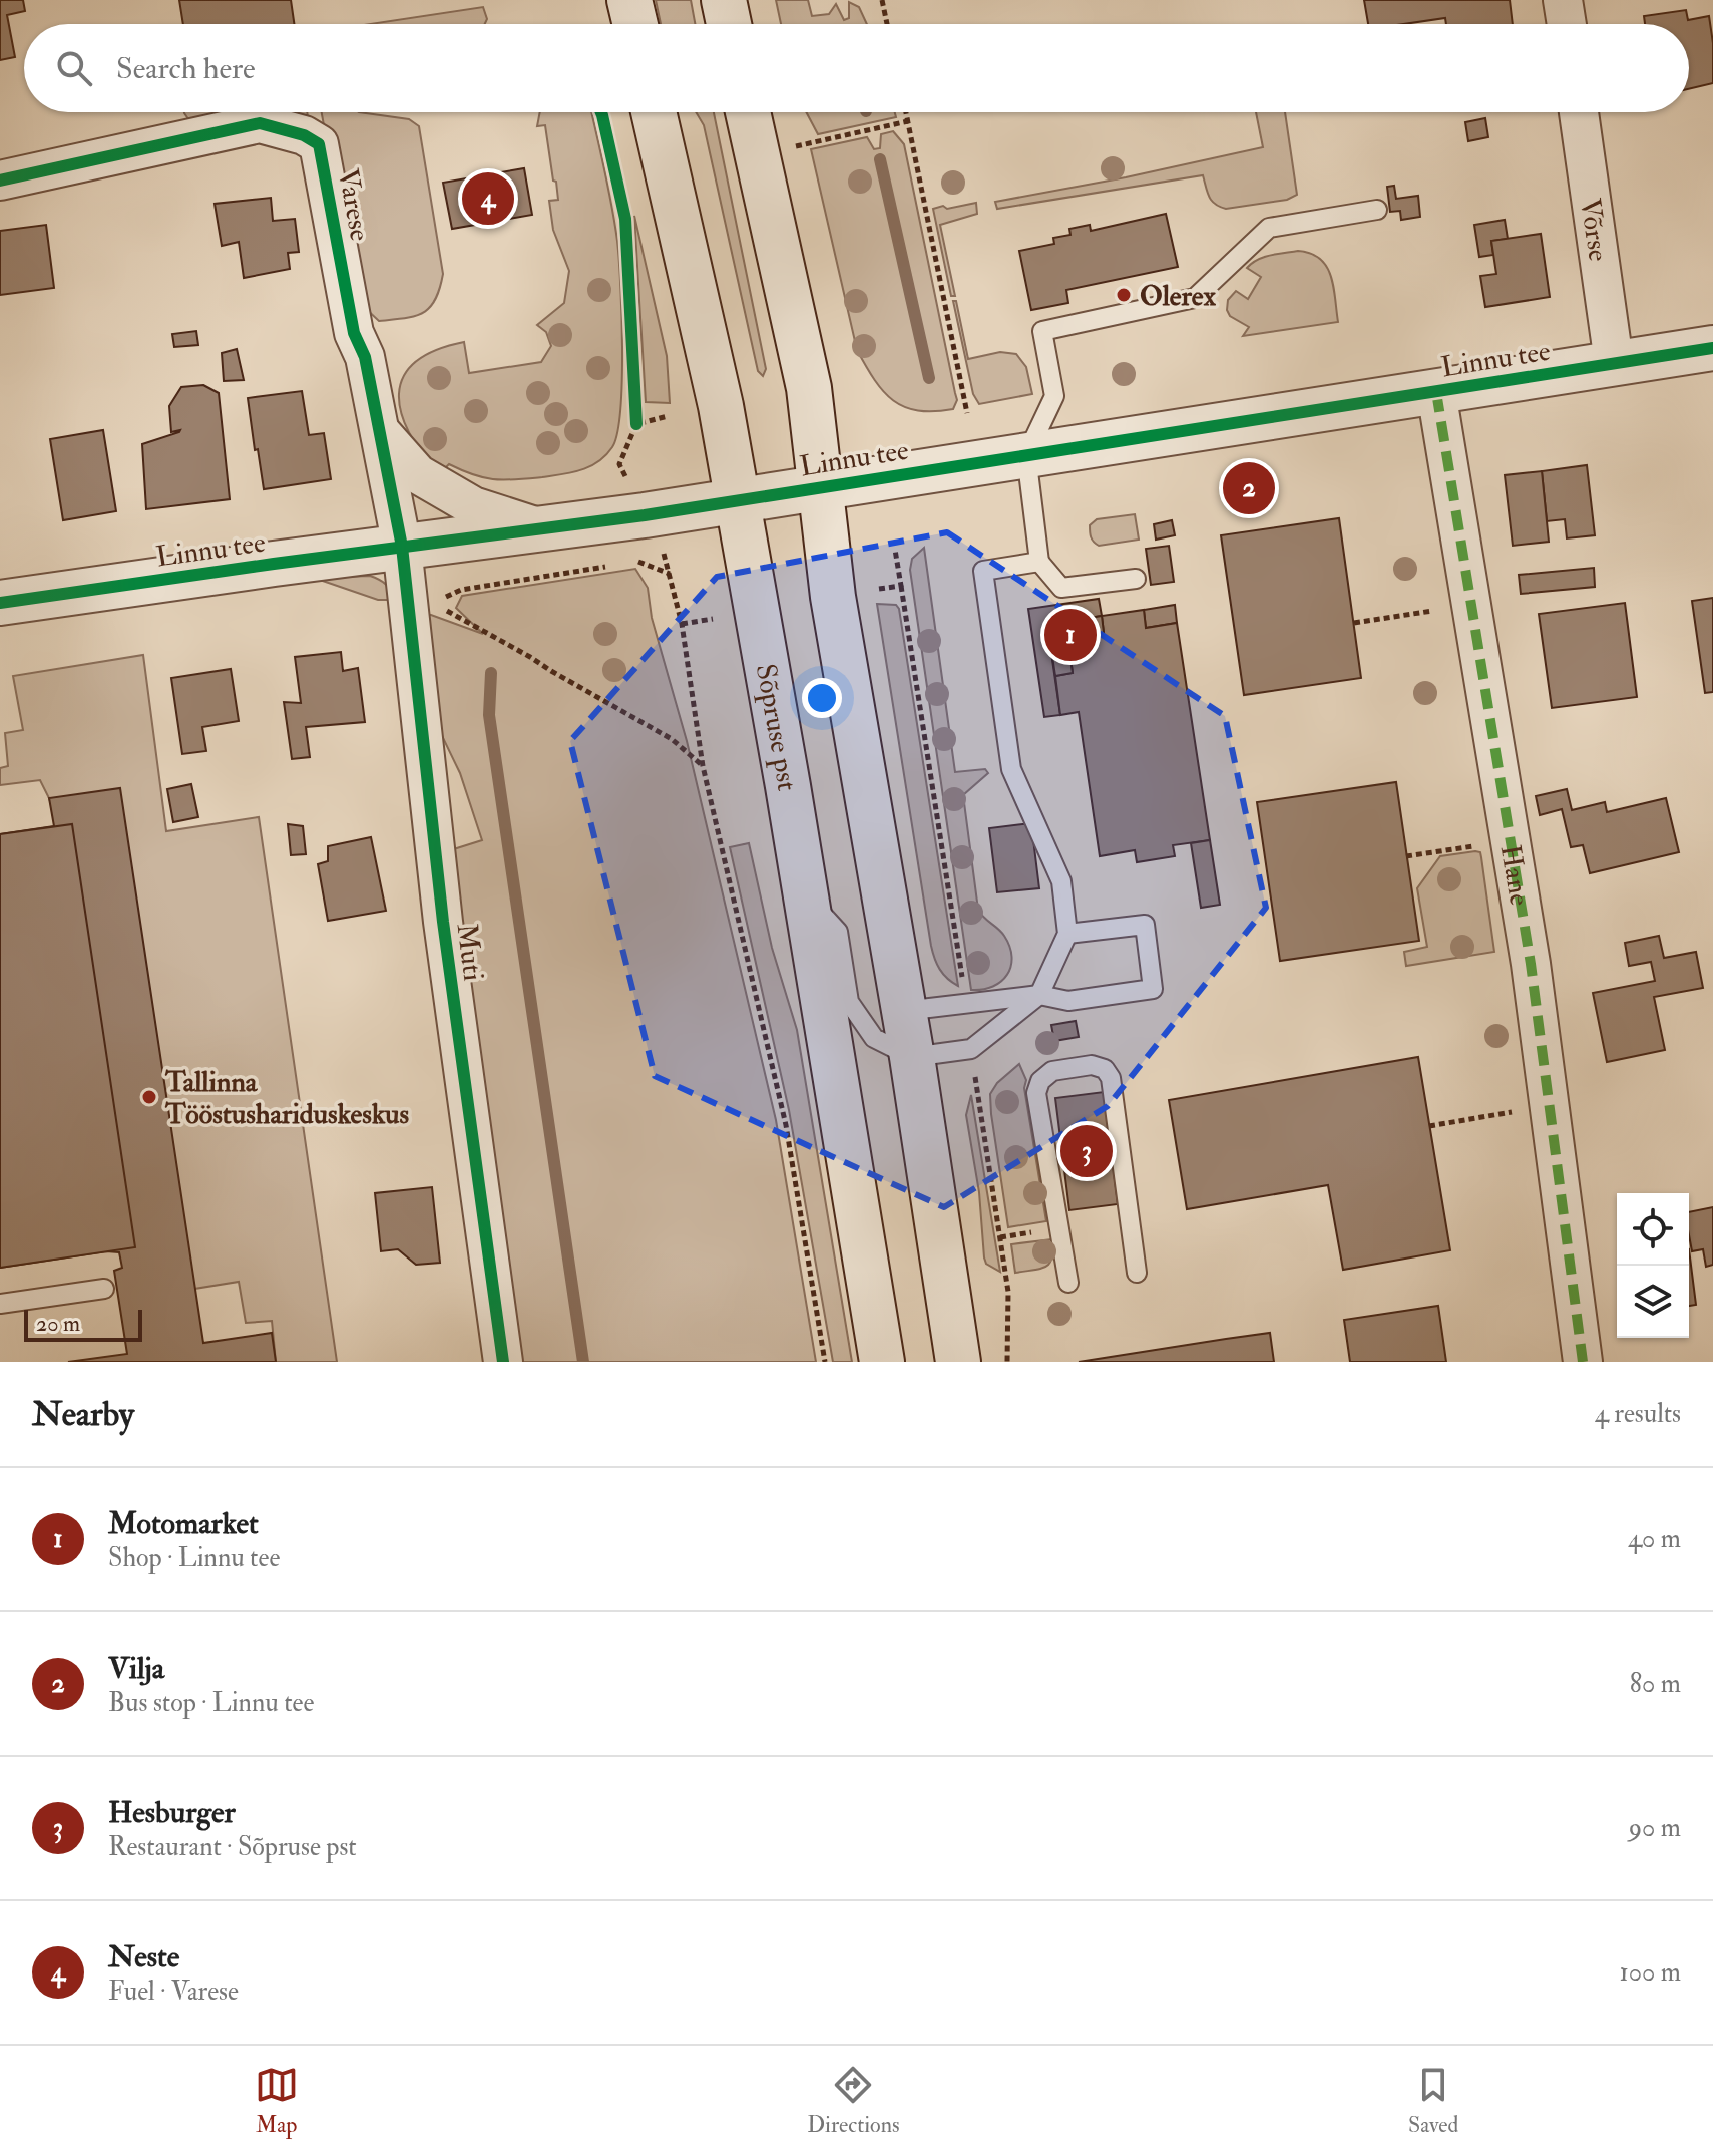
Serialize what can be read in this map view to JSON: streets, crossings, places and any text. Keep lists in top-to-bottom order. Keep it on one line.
{"streets":{"main road":["Linnu tee","Sõpruse pst"],"street":["Varese","Võrse","Hane","Muti"]},"crossings":[["Varese","Linnu tee"],["Varese","Muti"],["Võrse","Linnu tee"],["Linnu tee","Sõpruse pst"],["Linnu tee","Hane"],["Linnu tee","Muti"]],"places":["Olerex","Tallinna Tööstushariduskeskus"],"scale_bar":"20 m","page":{"search":"Search here","pins":["4","2","1","3"],"scale":"20 m","heading":["Nearby","4 results"],"list":[{"mark":"1","name":"Motomarket","note":"Shop · Linnu tee","value":"40 m"},{"mark":"2","name":"Vilja","note":"Bus stop · Linnu tee","value":"80 m"},{"mark":"3","name":"Hesburger","note":"Restaurant · Sõpruse pst","value":"90 m"},{"mark":"4","name":"Neste","note":"Fuel · Varese","value":"100 m"}],"nav":["Map","Directions","Saved"]}}
